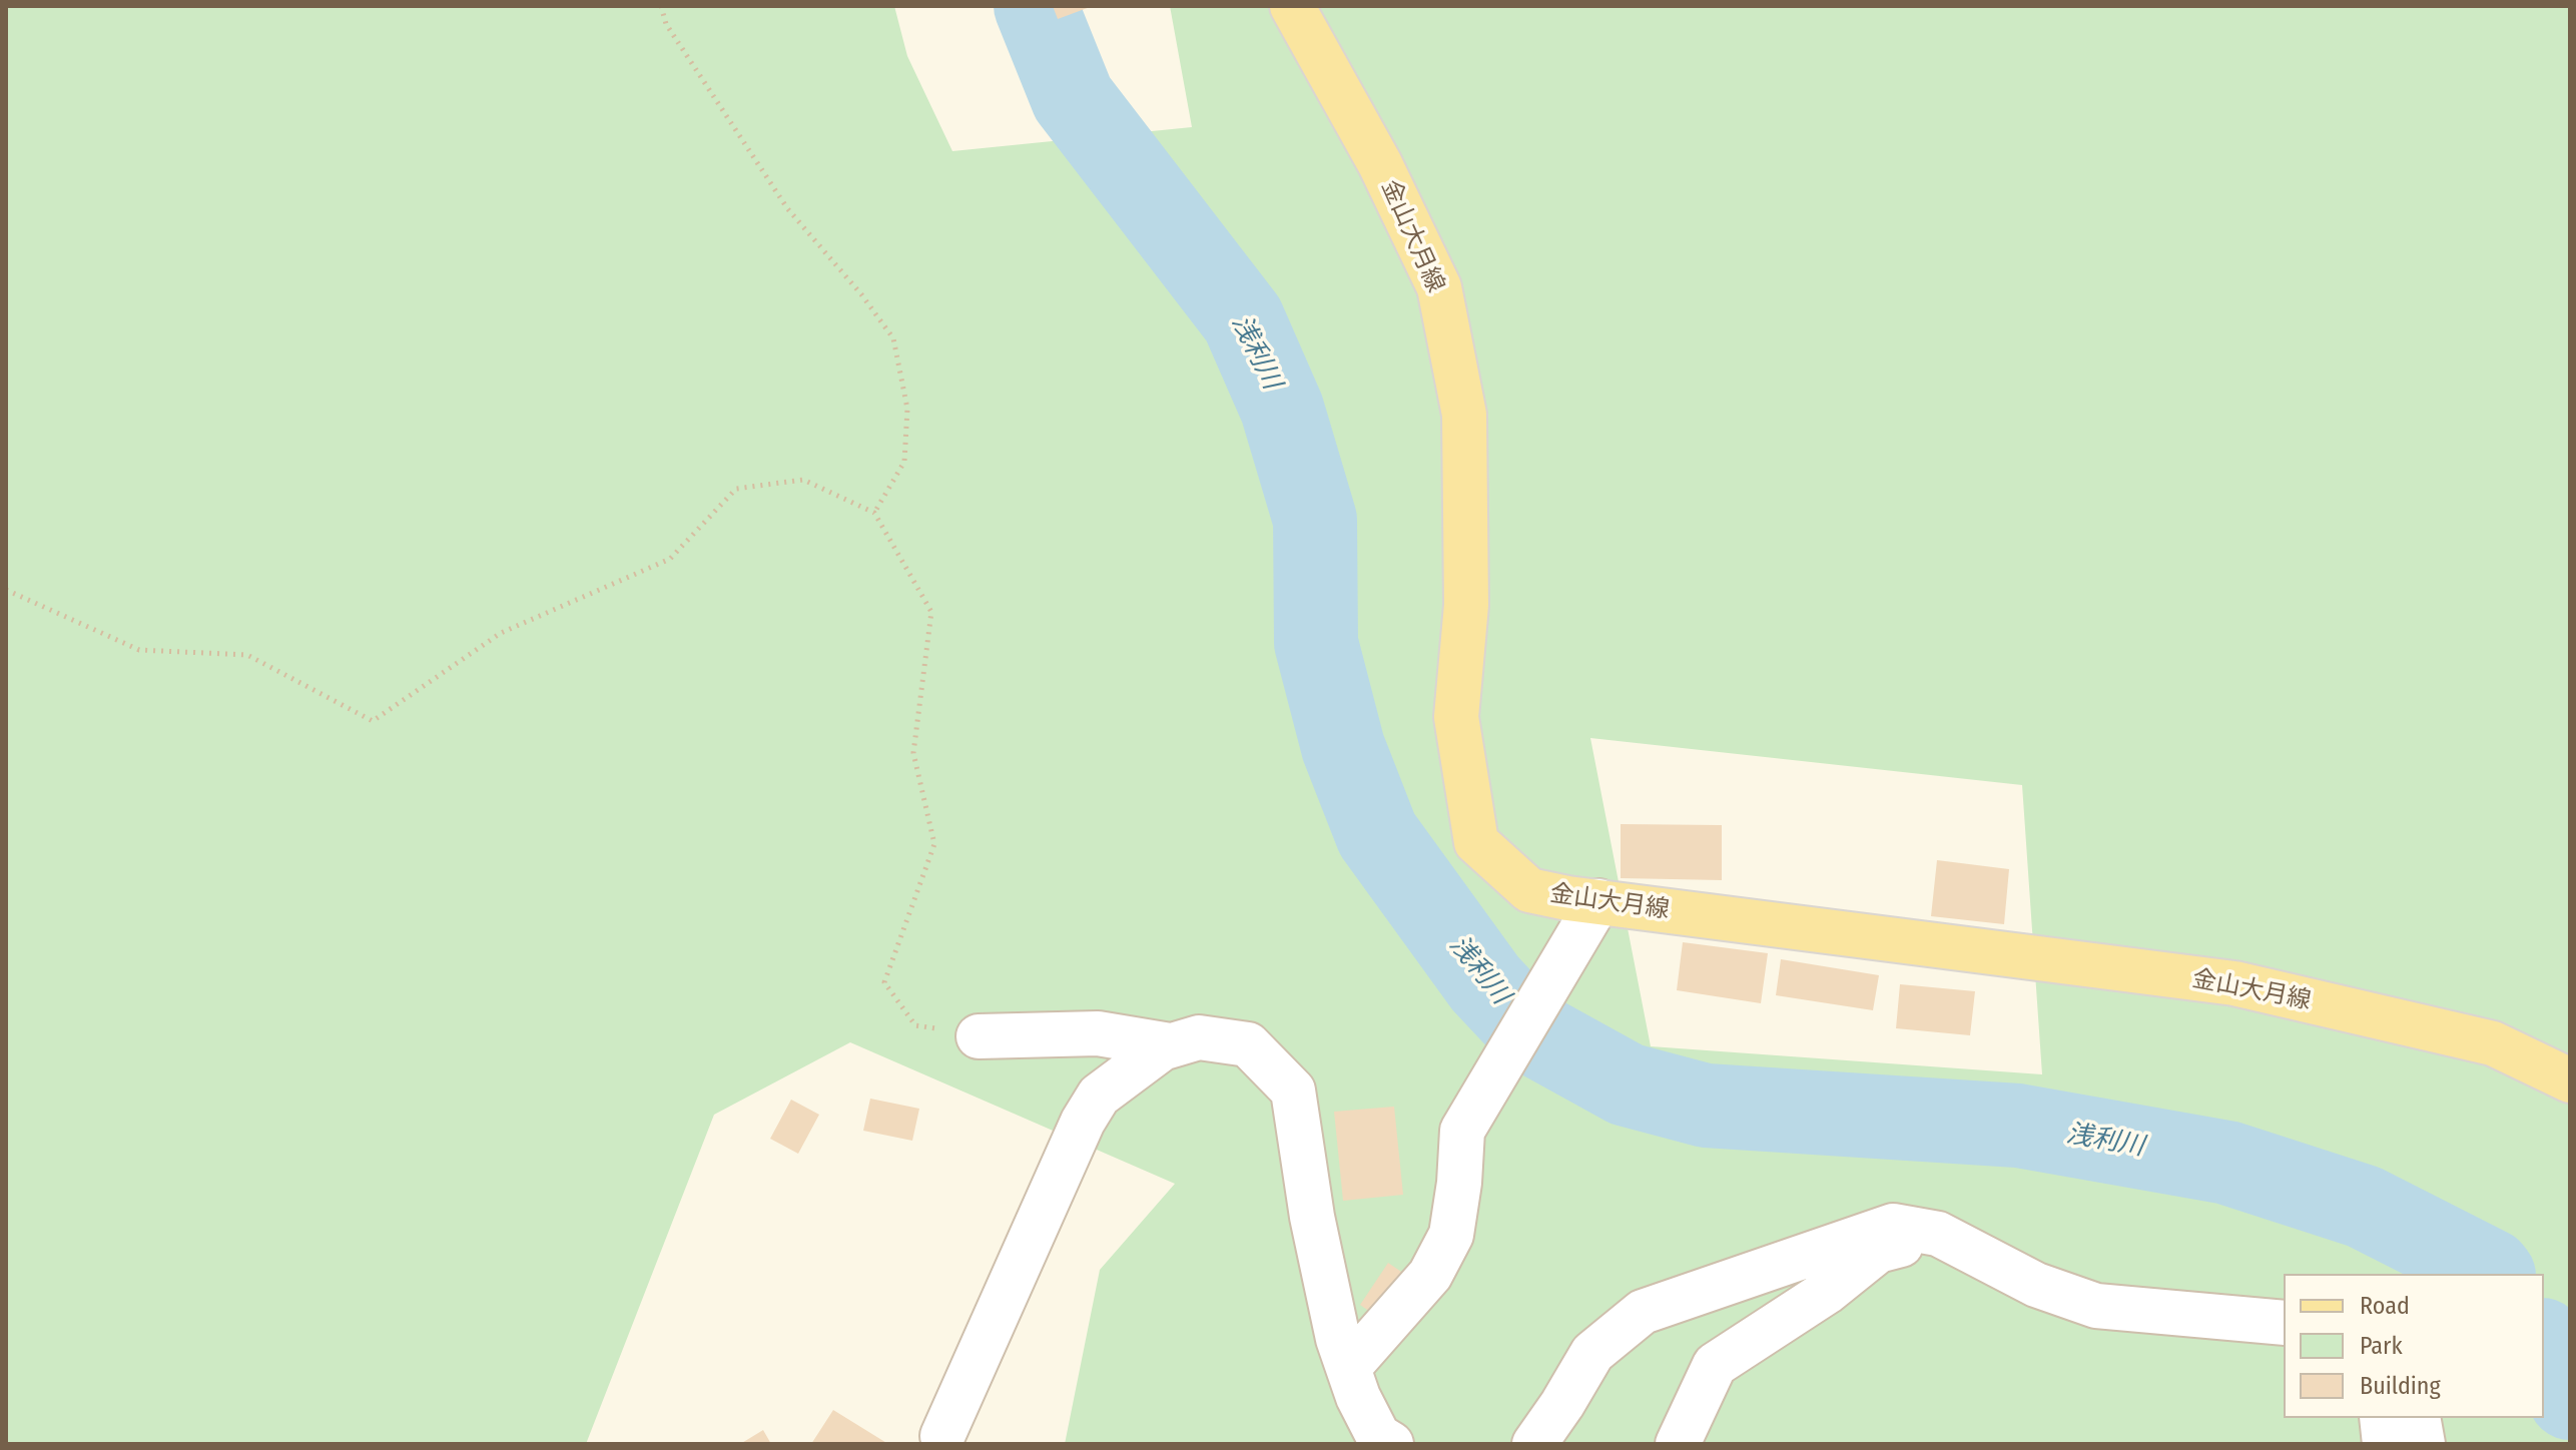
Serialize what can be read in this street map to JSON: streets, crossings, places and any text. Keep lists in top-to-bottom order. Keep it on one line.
{"streets":{"main road":["金山大月線"]},"water":["浅利川"],"legend":["Road","Park","Building"]}
